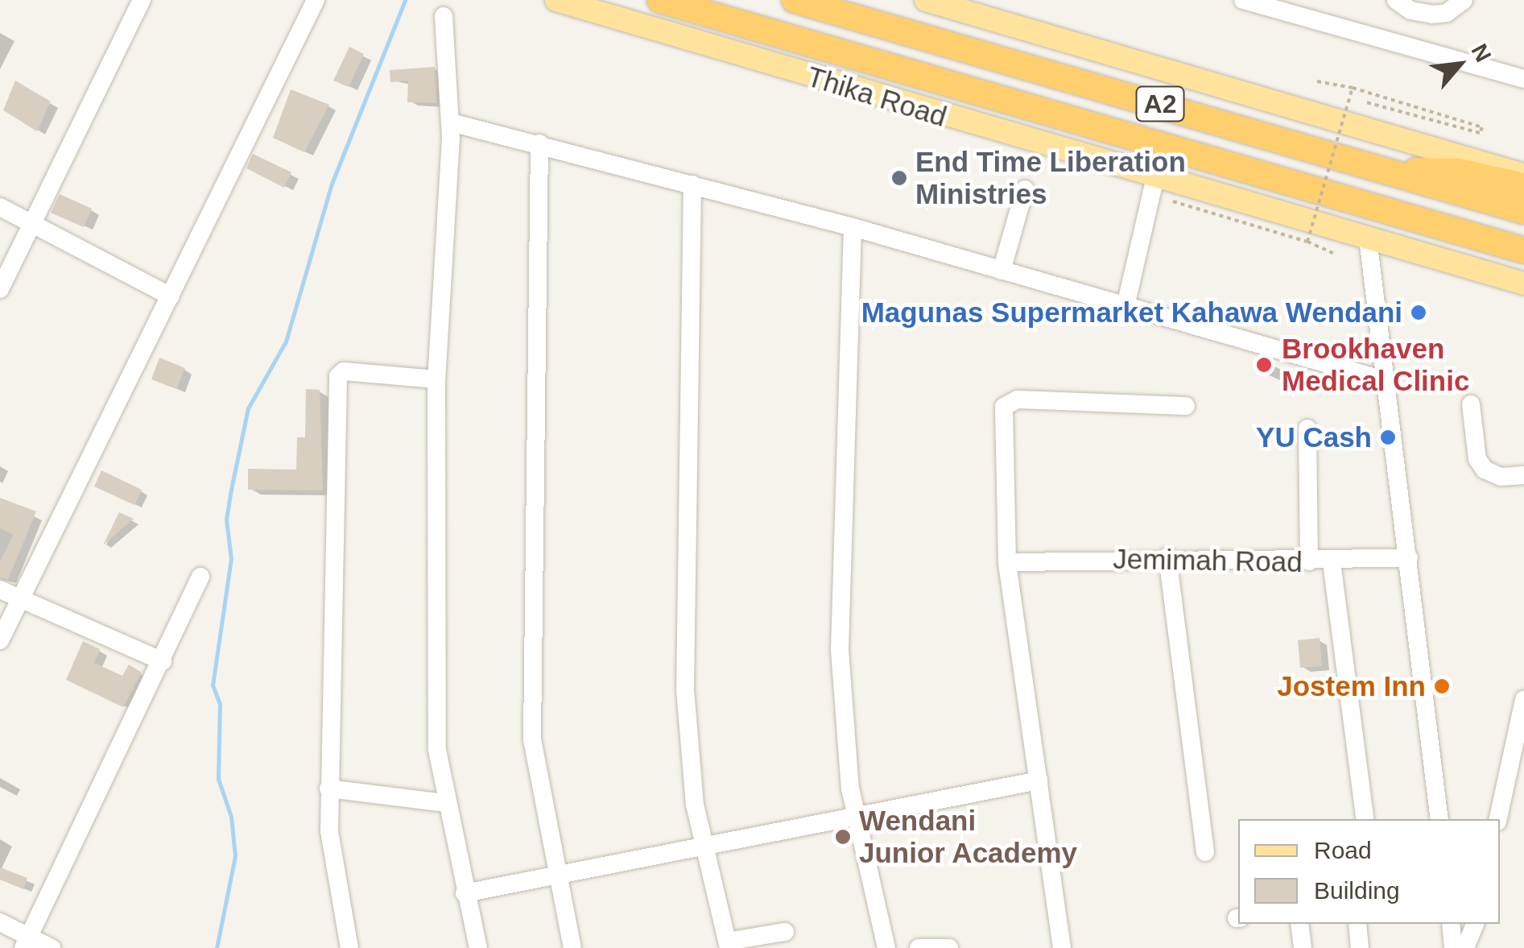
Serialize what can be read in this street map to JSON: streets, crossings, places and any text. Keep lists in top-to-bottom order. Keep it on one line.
{"streets":{"highway":["Thika Road","A2"],"street":["Jemimah Road"]},"places":["End Time Liberation Ministries","Magunas Supermarket Kahawa Wendani","Brookhaven Medical Clinic","YU Cash","Jostem Inn","Wendani Junior Academy"],"legend":["Road","Building"],"north":"top right"}
